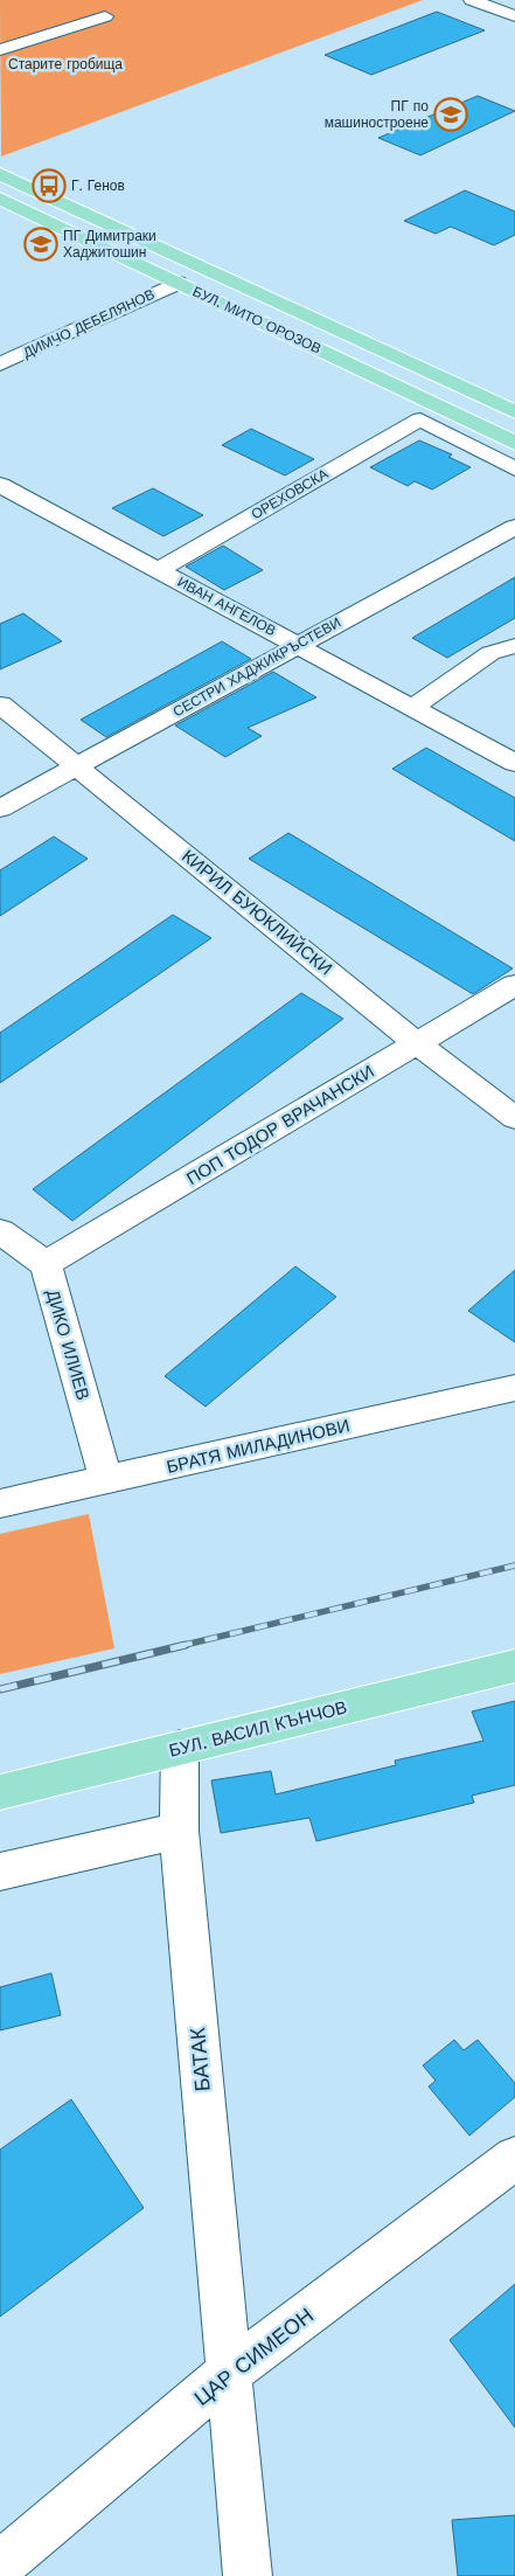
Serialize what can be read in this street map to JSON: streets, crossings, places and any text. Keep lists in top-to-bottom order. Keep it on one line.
{"streets":{"main road":["БУЛ. МИТО ОРОЗОВ","БУЛ. ВАСИЛ КЪНЧОВ"],"street":["ДИМЧО ДЕБЕЛЯНОВ","ОРЕХОВСКА","ИВАН АНГЕЛОВ","СЕСТРИ ХАДЖИКРЪСТЕВИ","КИРИЛ БУЮКЛИЙСКИ","ПОП ТОДОР ВРАЧАНСКИ","ДИКО ИЛИЕВ","БРАТЯ МИЛАДИНОВИ","БАТАК","ЦАР СИМЕОН"]},"crossings":[["БУЛ. МИТО ОРОЗОВ","ДИМЧО ДЕБЕЛЯНОВ"],["ОРЕХОВСКА","ИВАН АНГЕЛОВ"],["ИВАН АНГЕЛОВ","СЕСТРИ ХАДЖИКРЪСТЕВИ"],["СЕСТРИ ХАДЖИКРЪСТЕВИ","КИРИЛ БУЮКЛИЙСКИ"],["КИРИЛ БУЮКЛИЙСКИ","ПОП ТОДОР ВРАЧАНСКИ"],["ПОП ТОДОР ВРАЧАНСКИ","ДИКО ИЛИЕВ"],["ДИКО ИЛИЕВ","БРАТЯ МИЛАДИНОВИ"],["БУЛ. ВАСИЛ КЪНЧОВ","БАТАК"],["БАТАК","ЦАР СИМЕОН"]],"parks":["Старите гробища"],"places":{"school or university":["ПГ по машиностроене","ПГ Димитраки Хаджитошин"],"bus stop":["Г. Генов"]}}
